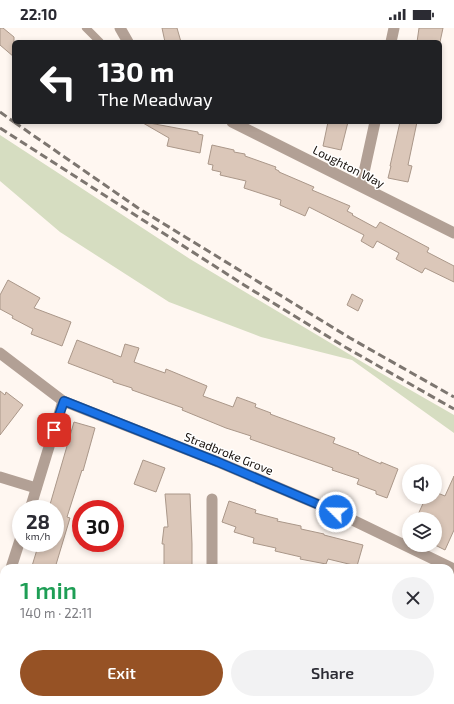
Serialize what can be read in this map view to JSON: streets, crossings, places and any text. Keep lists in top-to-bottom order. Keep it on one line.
{"streets":{"street":["Loughton Way","Stradbroke Grove"]},"page":{"status":"22:10","turn":["130 m","The Meadway"],"speed":"28 km/h","limit":"30","heading":["1 min","140 m · 22:11"],"buttons":["Exit","Share"]}}
